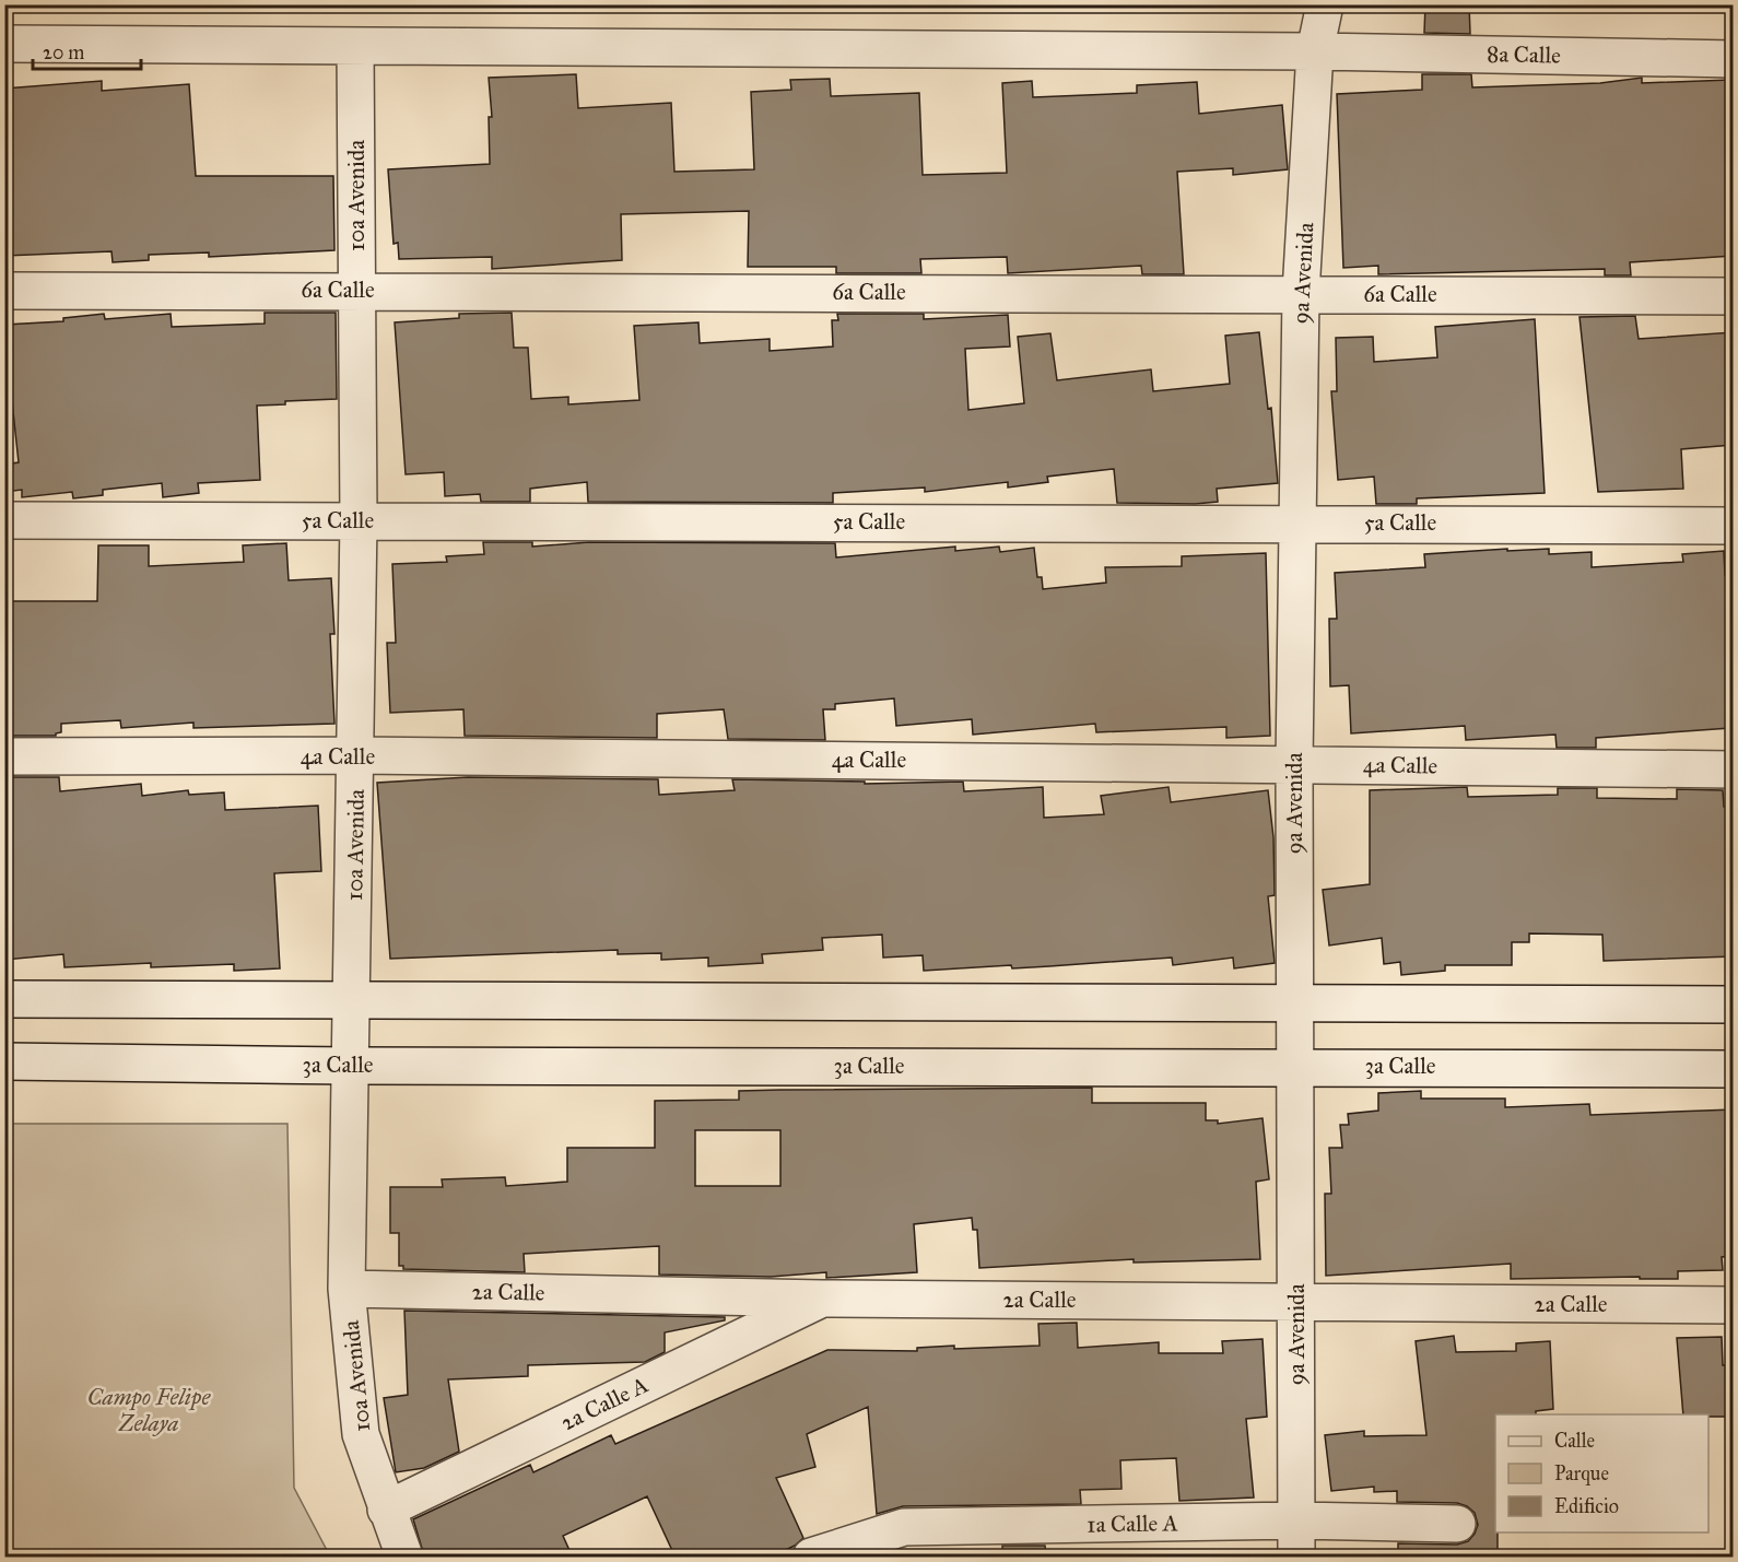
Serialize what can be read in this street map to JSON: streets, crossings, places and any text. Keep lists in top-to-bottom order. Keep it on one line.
{"streets":{"street":["8a Calle","10a Avenida","9a Avenida","6a Calle","5a Calle","4a Calle","3a Calle","2a Calle","2a Calle A","1a Calle A"]},"crossings":[["8a Calle","10a Avenida"],["8a Calle","9a Avenida"],["10a Avenida","6a Calle"],["10a Avenida","5a Calle"],["10a Avenida","4a Calle"],["10a Avenida","3a Calle"],["10a Avenida","2a Calle"],["10a Avenida","2a Calle A"],["9a Avenida","6a Calle"],["9a Avenida","5a Calle"],["9a Avenida","4a Calle"],["9a Avenida","3a Calle"],["9a Avenida","2a Calle"],["9a Avenida","1a Calle A"],["2a Calle","2a Calle A"]],"parks":["Campo Felipe Zelaya"],"legend":["Calle","Parque","Edificio"],"scale_bar":"20 m"}
